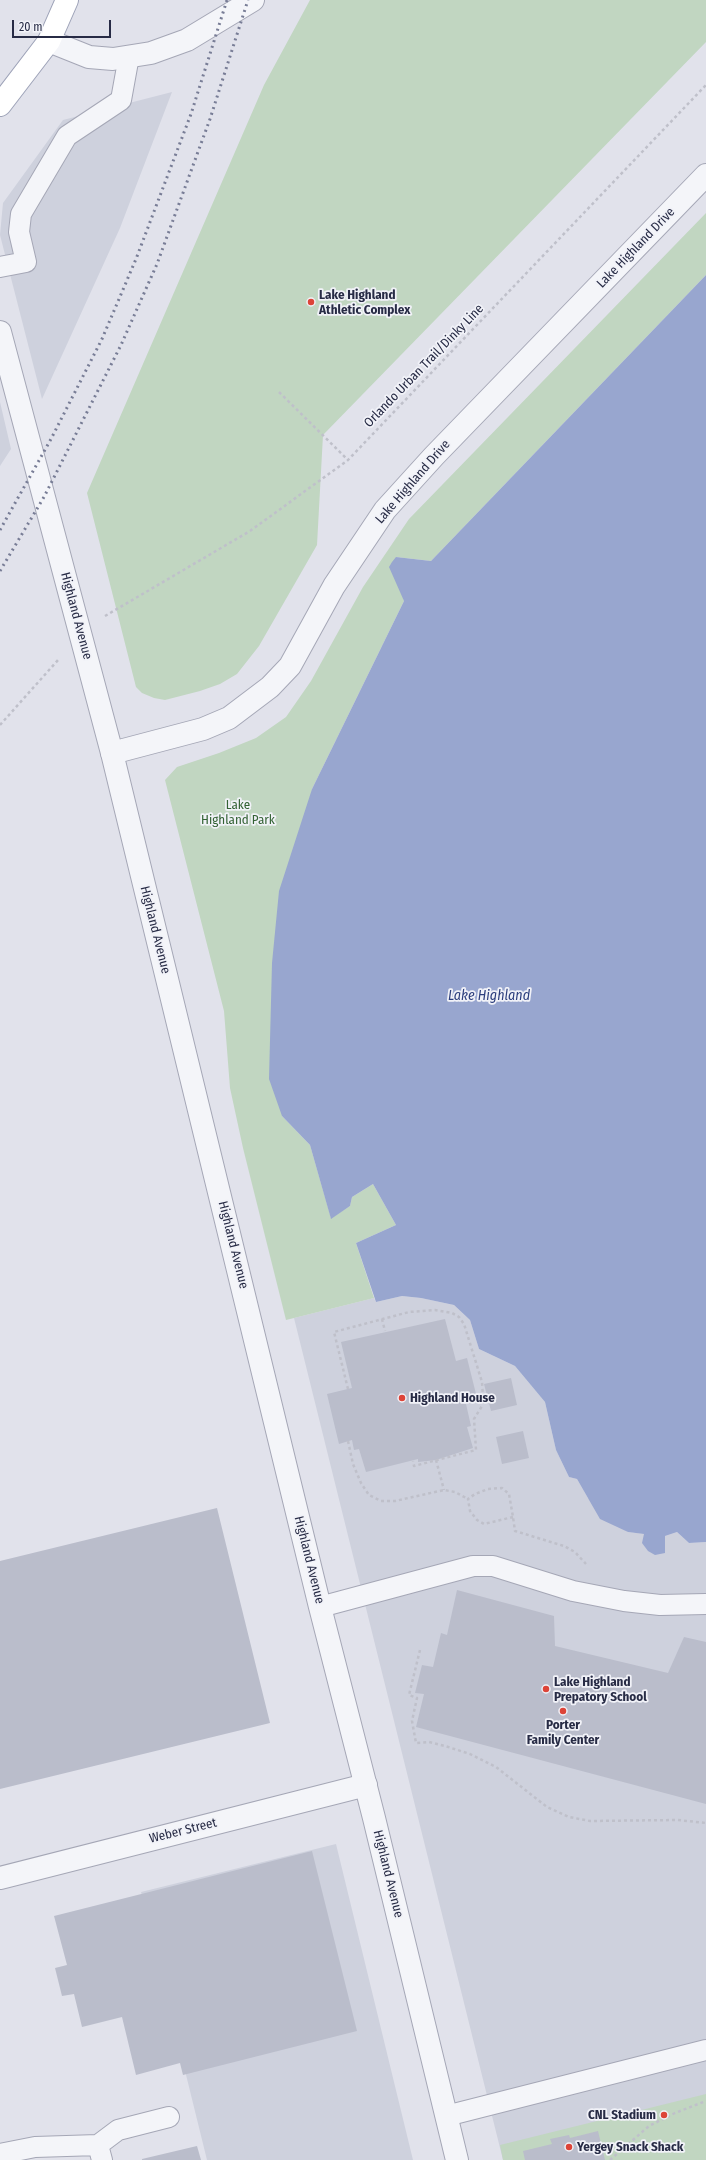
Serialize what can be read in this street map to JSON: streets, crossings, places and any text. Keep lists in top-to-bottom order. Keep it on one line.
{"streets":{"street":["Lake Highland Drive","Highland Avenue","Weber Street"],"path":["Orlando Urban Trail/Dinky Line"]},"crossings":[["Lake Highland Drive","Highland Avenue"],["Highland Avenue","Weber Street"]],"water":["Lake Highland"],"parks":["Lake Highland Park"],"places":["Lake Highland Athletic Complex","Highland House","Lake Highland Prepatory School","Porter Family Center","CNL Stadium","Yergey Snack Shack"],"scale_bar":"20 m"}
